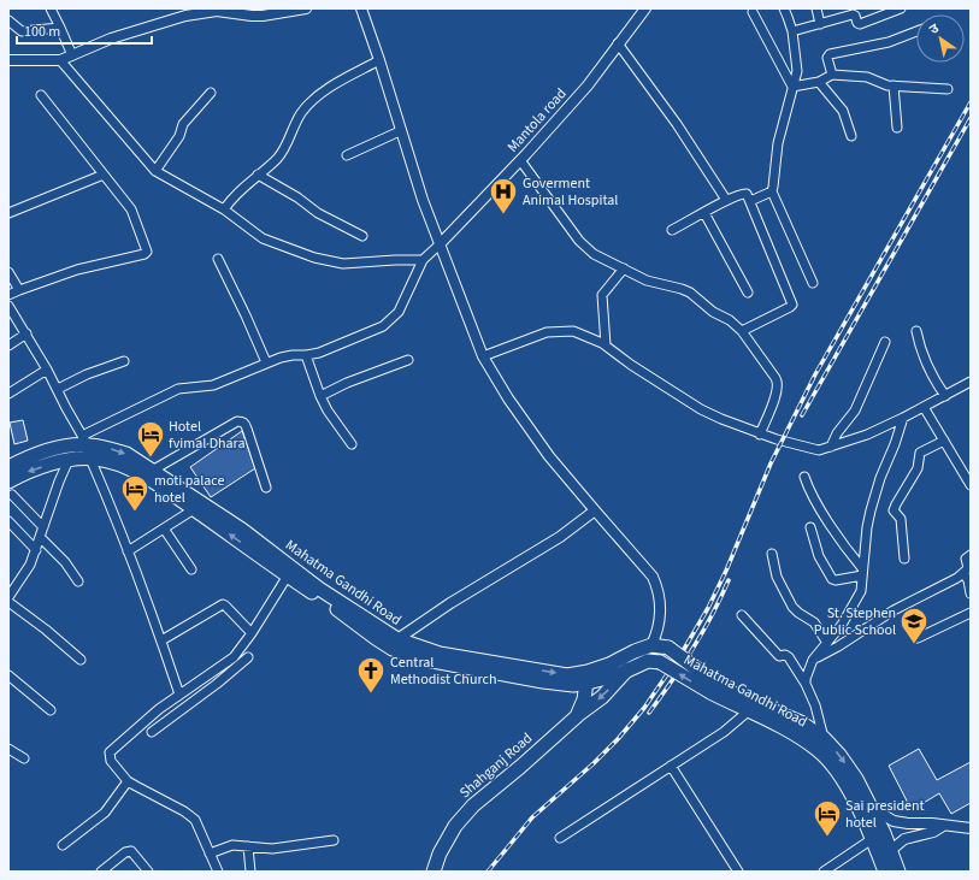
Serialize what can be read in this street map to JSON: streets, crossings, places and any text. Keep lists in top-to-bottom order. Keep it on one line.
{"streets":{"main road":["Mahatma Gandhi Road","Shahganj Road"],"street":["Mantola road"]},"crossings":[["Mahatma Gandhi Road","Shahganj Road"]],"places":{"hospital":["Goverment Animal Hospital"],"hotel":["Hotel fvimal Dhara","moti palace hotel","Sai president hotel"],"school or university":["St. Stephen Public School"],"church":["Central Methodist Church"]},"scale_bar":"100 m","north":"top left"}
